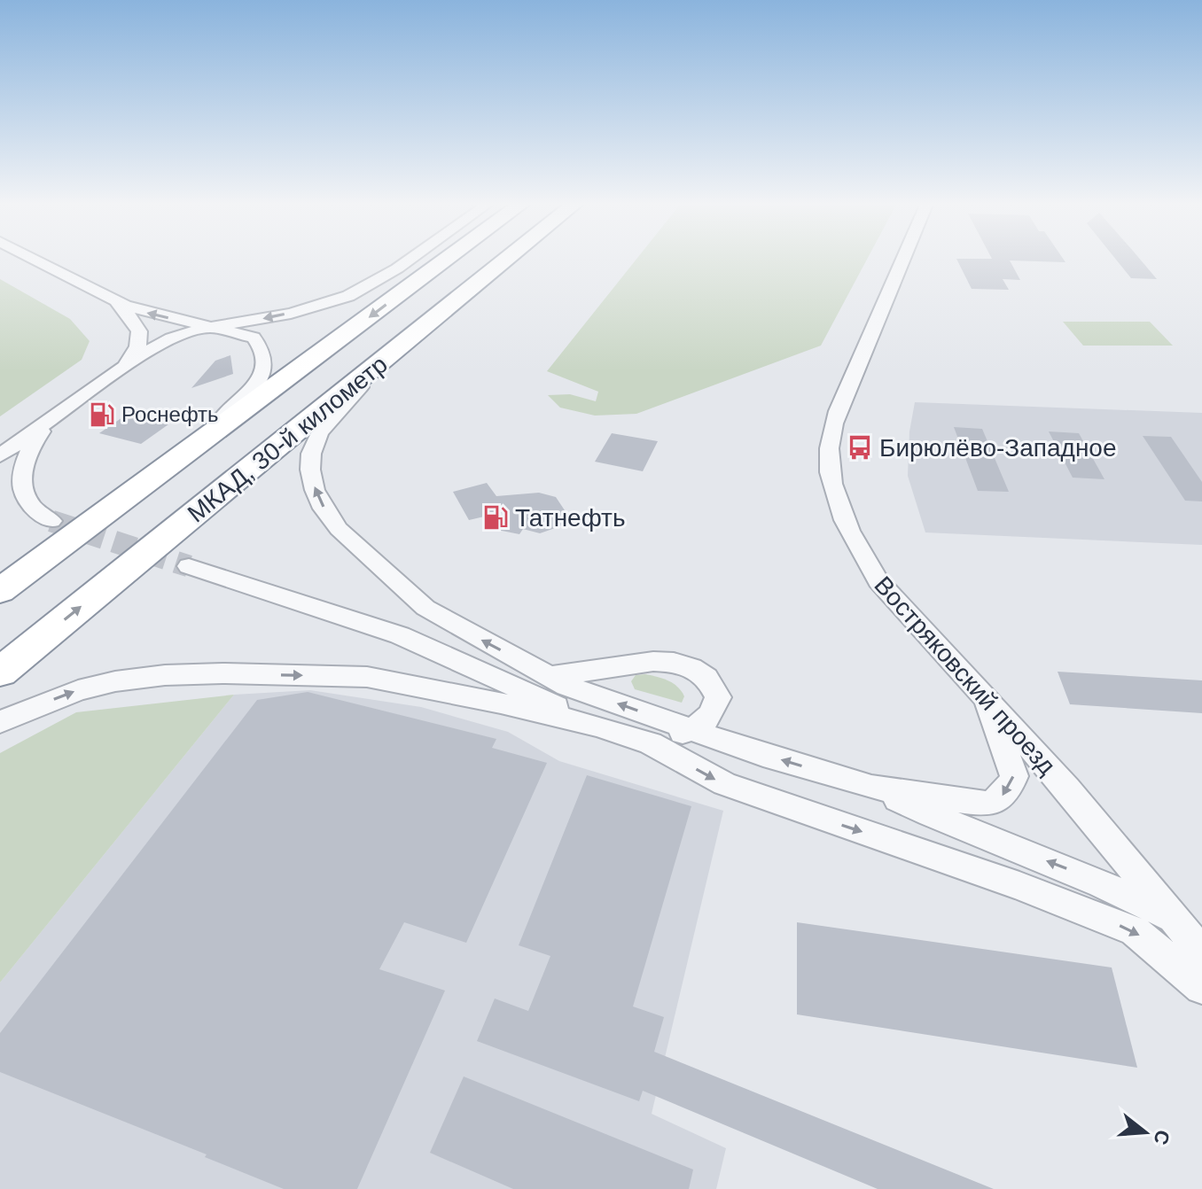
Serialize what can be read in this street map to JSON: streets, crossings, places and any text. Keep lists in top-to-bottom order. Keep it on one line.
{"streets":{"highway":["МКАД, 30-й километр"],"street":["Востряковский проезд"]},"places":{"fuel station":["Роснефть","Татнефть"],"bus stop":["Бирюлёво-Западное"]},"north":"right"}
